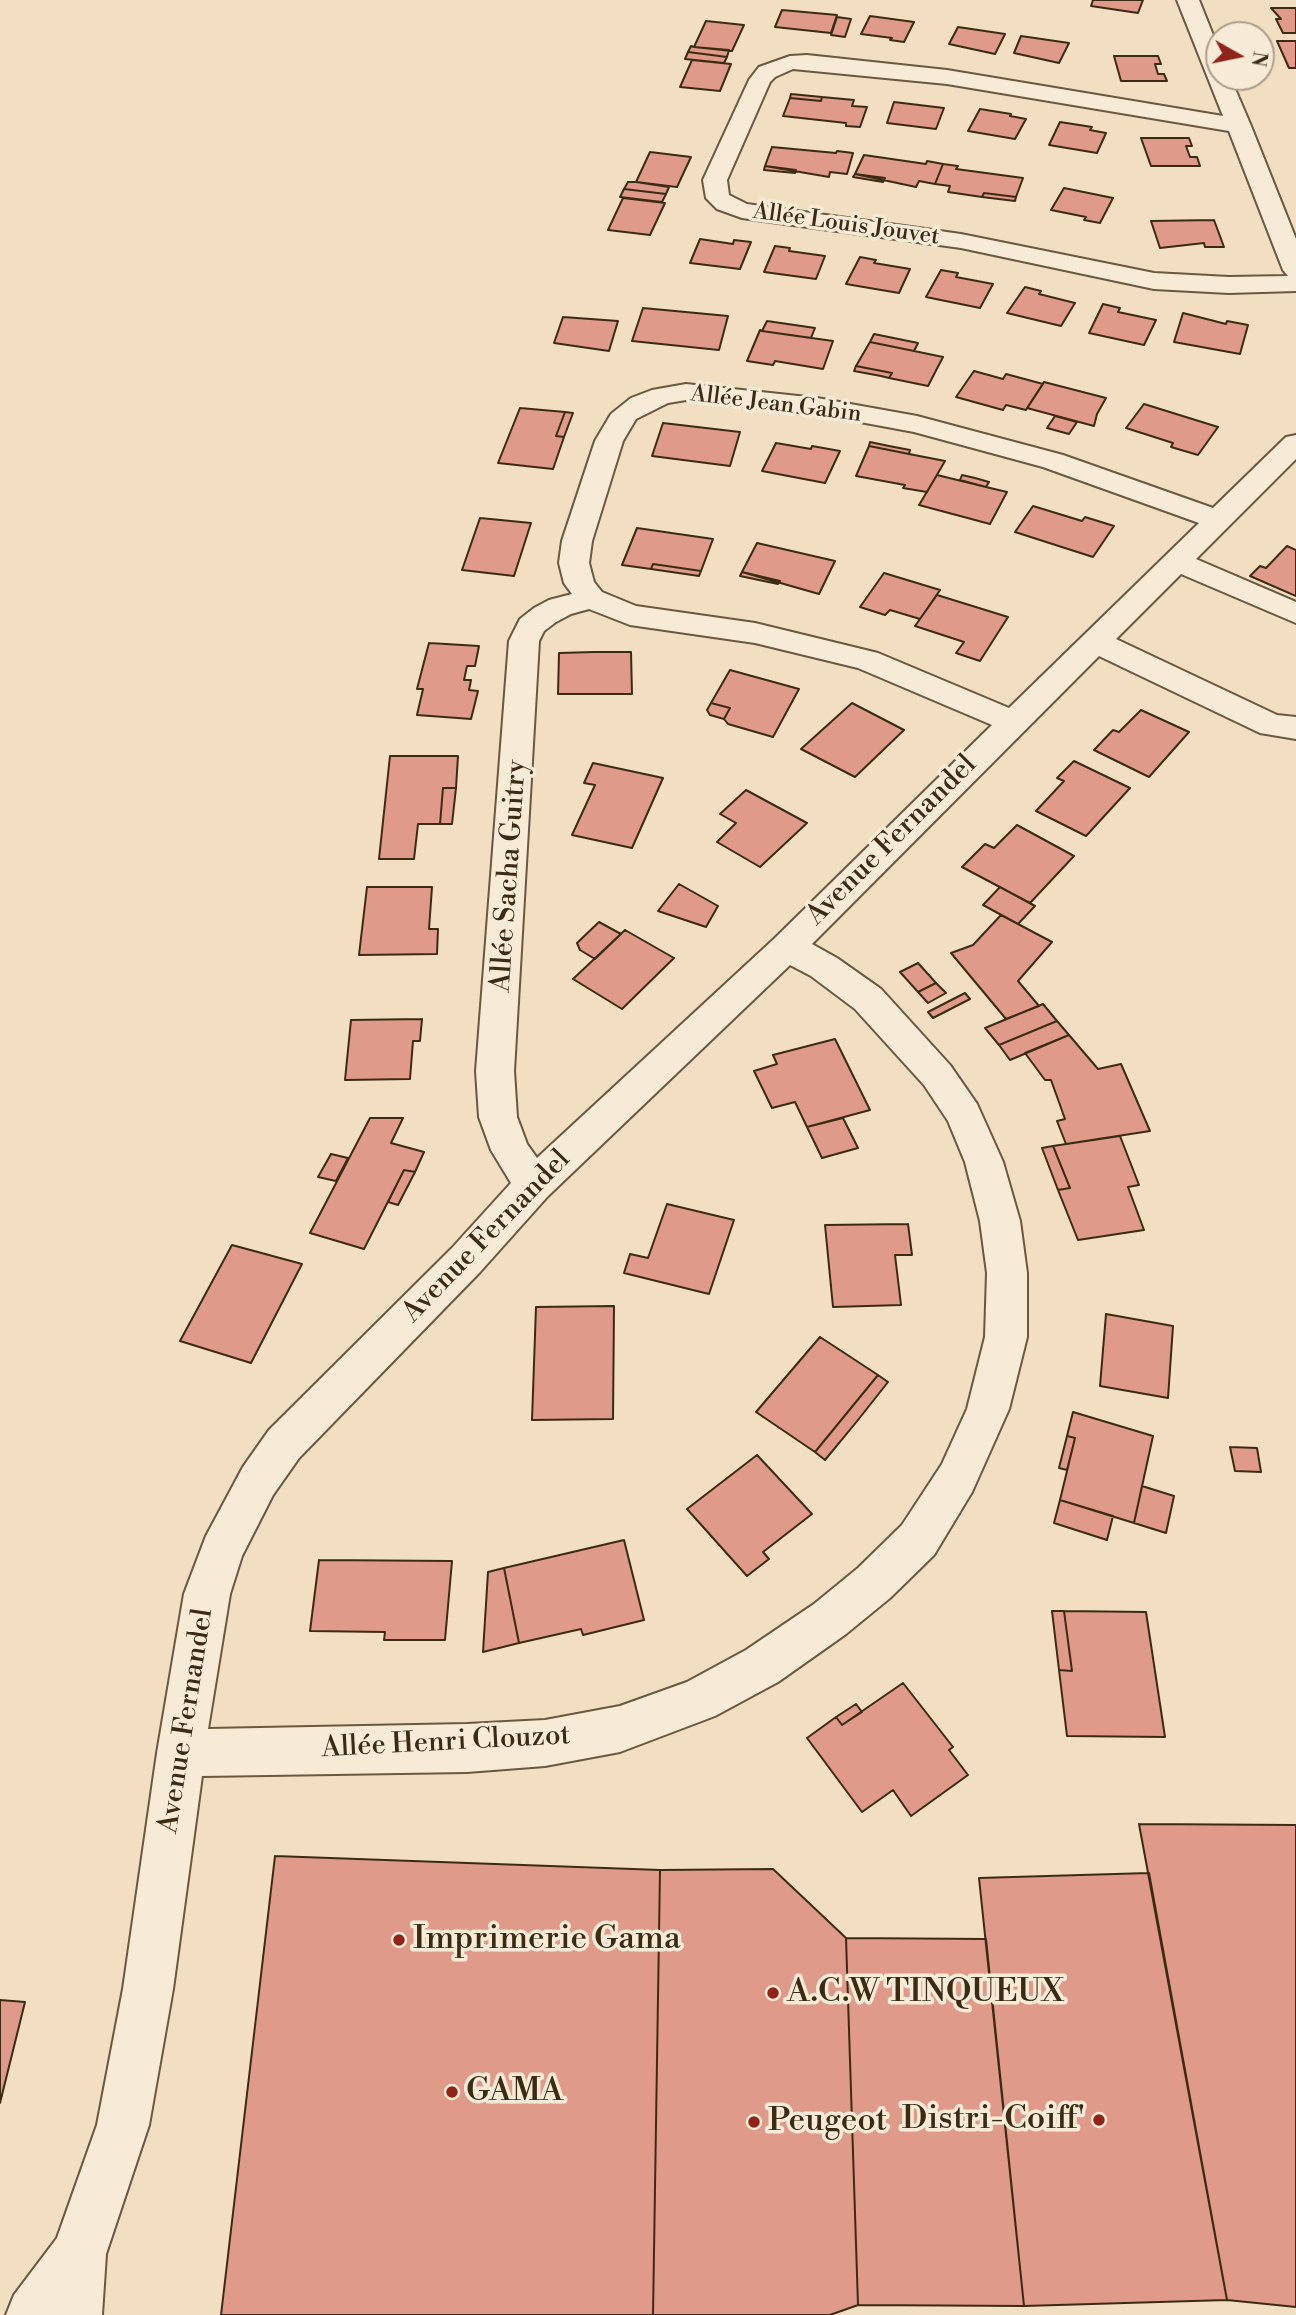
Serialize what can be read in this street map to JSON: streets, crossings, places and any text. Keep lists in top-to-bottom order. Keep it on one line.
{"streets":{"street":["Allée Louis Jouvet","Allée Jean Gabin","Avenue Fernandel","Allée Sacha Guitry","Allée Henri Clouzot"]},"crossings":[["Allée Jean Gabin","Avenue Fernandel"],["Allée Jean Gabin","Allée Sacha Guitry"],["Avenue Fernandel","Allée Sacha Guitry"],["Avenue Fernandel","Allée Henri Clouzot"]],"places":["Imprimerie Gama","A.C.W TINQUEUX","GAMA","Distri-Coiff'","Peugeot"],"north":"right"}
